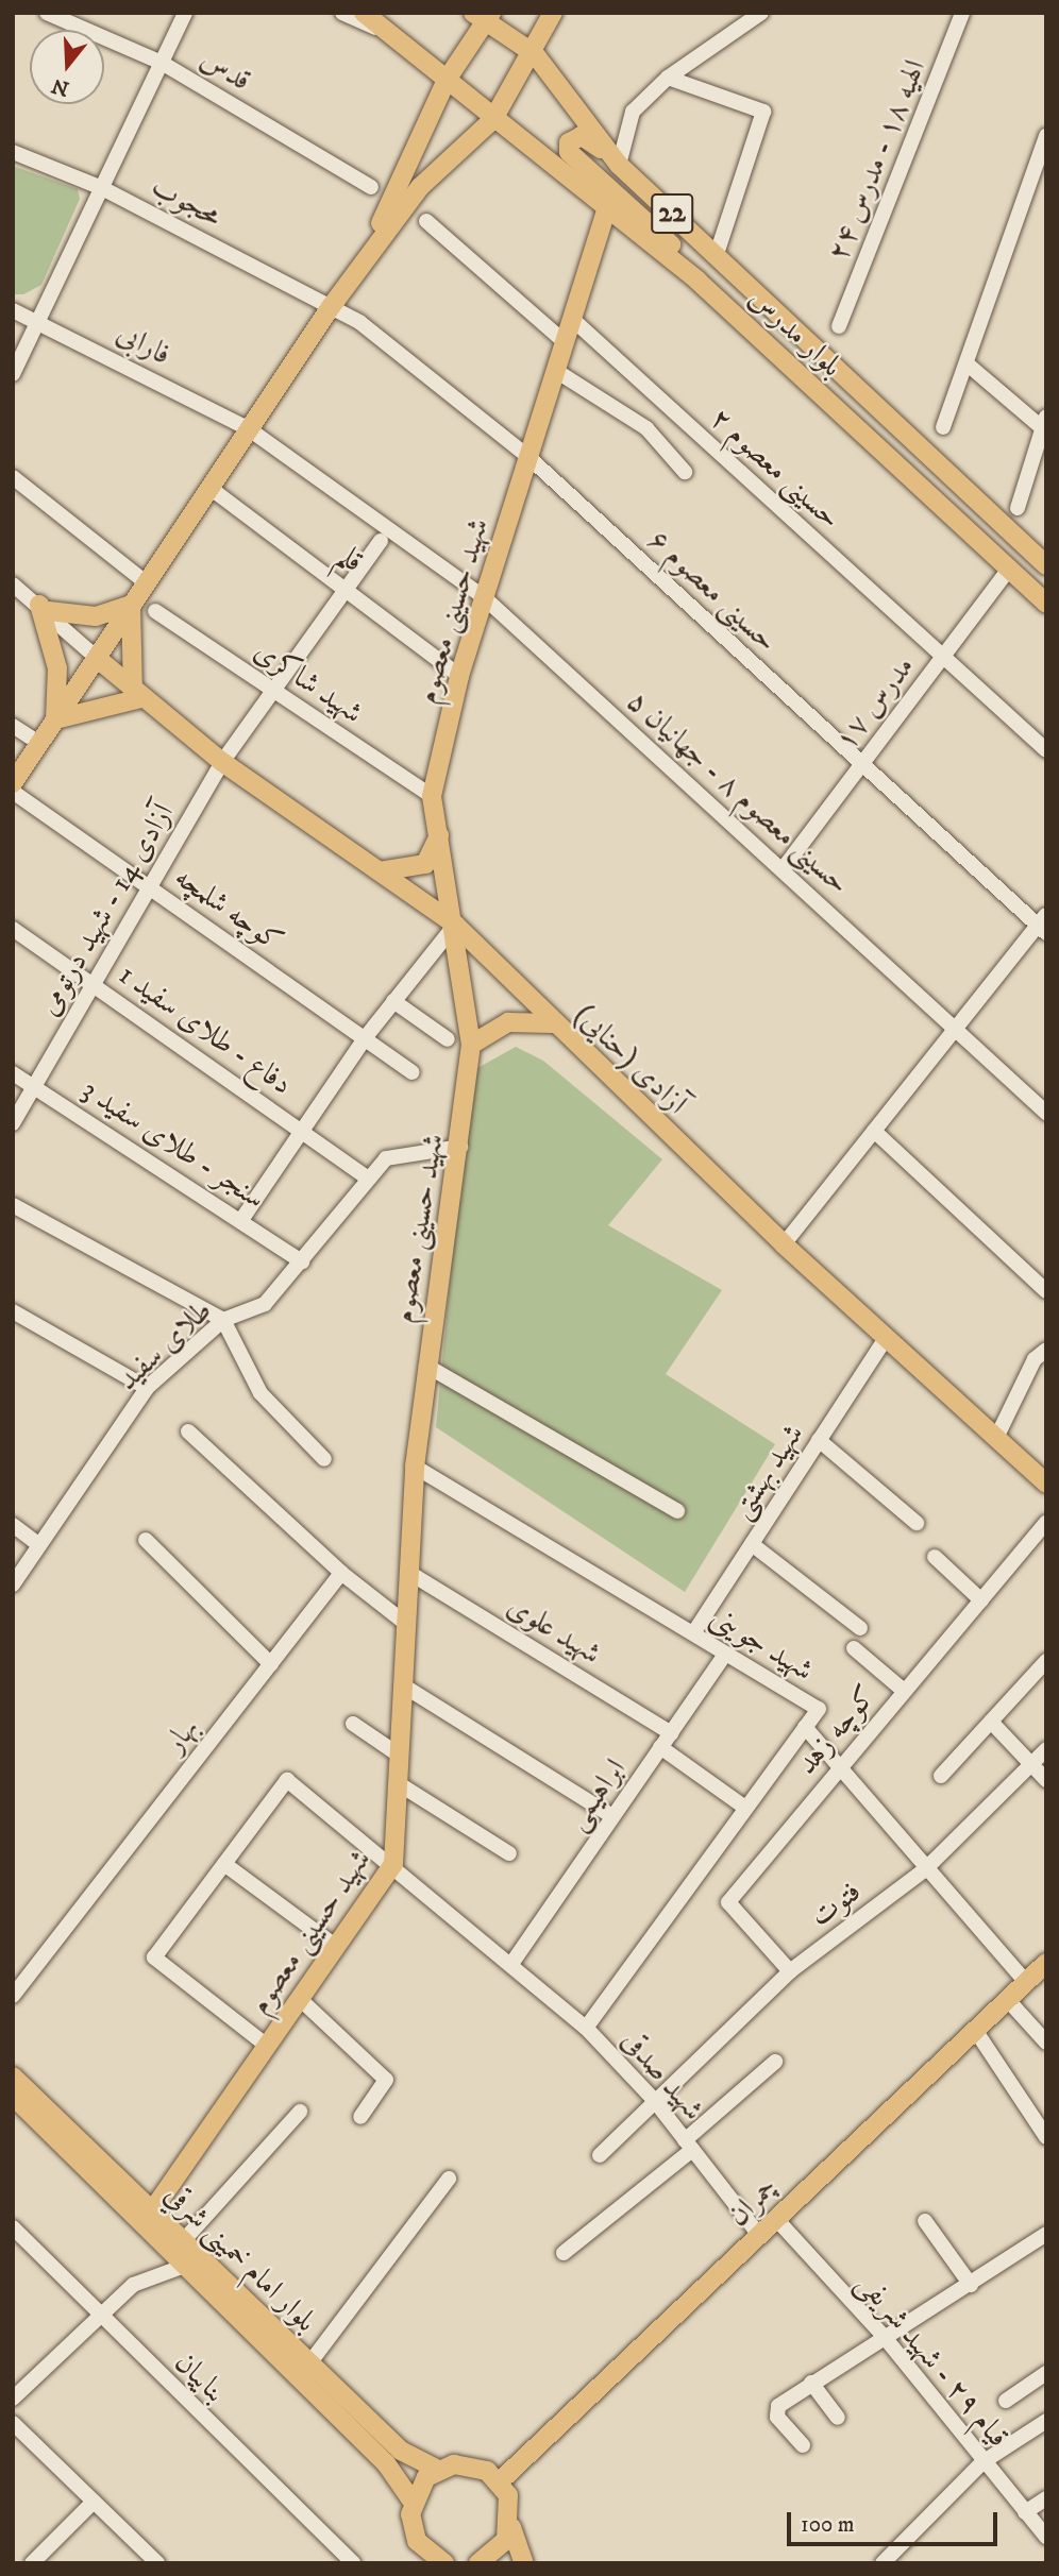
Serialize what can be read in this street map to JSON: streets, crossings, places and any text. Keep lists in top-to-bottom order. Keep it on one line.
{"streets":{"main road":["22","بلوار مدرس","شهید حسینی معصوم","آزادی (حنایی)","چمران","بلوار امام خمینی شرقي"],"street":["قدس","الهیه ۱۸ - مدرس ۲۴","محجوب","فارابی","حسینی معصوم ۲","قلم","حسینی معصوم ۶","شهید شاکری","مدرس ۱۷","حسینی معصوم ۸ - جهانیان ۵","آزادی 14 - شهید درتومی","کوچه شلمچه","دفاع - طلای سفید 1","سنجر - طلای سفید 3","طلای سفید","شهید بهشتی","شهید علوی","شهید جوینی","کوچه زهد","بهار","ابراهیمی","فتوت","شهید صدقی","قیام ۲۹ - شهید شریفی","بناییان"]},"crossings":[["محجوب","حسینی معصوم ۶"],["محجوب","شهید حسینی معصوم"],["22","بلوار مدرس"],["بلوار مدرس","شهید حسینی معصوم"],["بلوار مدرس","مدرس ۱۷"],["فارابی","شهید حسینی معصوم"],["فارابی","حسینی معصوم ۸ - جهانیان ۵"],["حسینی معصوم ۲","شهید حسینی معصوم"],["حسینی معصوم ۲","مدرس ۱۷"],["قلم","شهید حسینی معصوم"],["قلم","آزادی 14 - شهید درتومی"],["حسینی معصوم ۶","شهید حسینی معصوم"],["حسینی معصوم ۶","مدرس ۱۷"],["شهید حسینی معصوم","شهید شاکری"],["شهید حسینی معصوم","حسینی معصوم ۸ - جهانیان ۵"],["شهید حسینی معصوم","آزادی (حنایی)"],["شهید حسینی معصوم","طلای سفید"],["شهید حسینی معصوم","شهید علوی"],["شهید حسینی معصوم","شهید جوینی"],["شهید حسینی معصوم","شهید صدقی"],["شهید حسینی معصوم","بلوار امام خمینی شرقي"],["شهید شاکری","آزادی 14 - شهید درتومی"],["مدرس ۱۷","حسینی معصوم ۸ - جهانیان ۵"],["آزادی 14 - شهید درتومی","کوچه شلمچه"],["آزادی 14 - شهید درتومی","دفاع - طلای سفید 1"],["آزادی 14 - شهید درتومی","آزادی (حنایی)"],["آزادی 14 - شهید درتومی","سنجر - طلای سفید 3"],["دفاع - طلای سفید 1","طلای سفید"],["آزادی (حنایی)","شهید بهشتی"],["سنجر - طلای سفید 3","طلای سفید"],["شهید بهشتی","شهید جوینی"],["شهید علوی","ابراهیمی"],["شهید جوینی","ابراهیمی"],["شهید جوینی","شهید صدقی"],["کوچه زهد","فتوت"],["ابراهیمی","شهید صدقی"],["فتوت","شهید صدقی"],["شهید صدقی","چمران"],["چمران","قیام ۲۹ - شهید شریفی"]],"scale_bar":"100 m","north":"bottom"}
